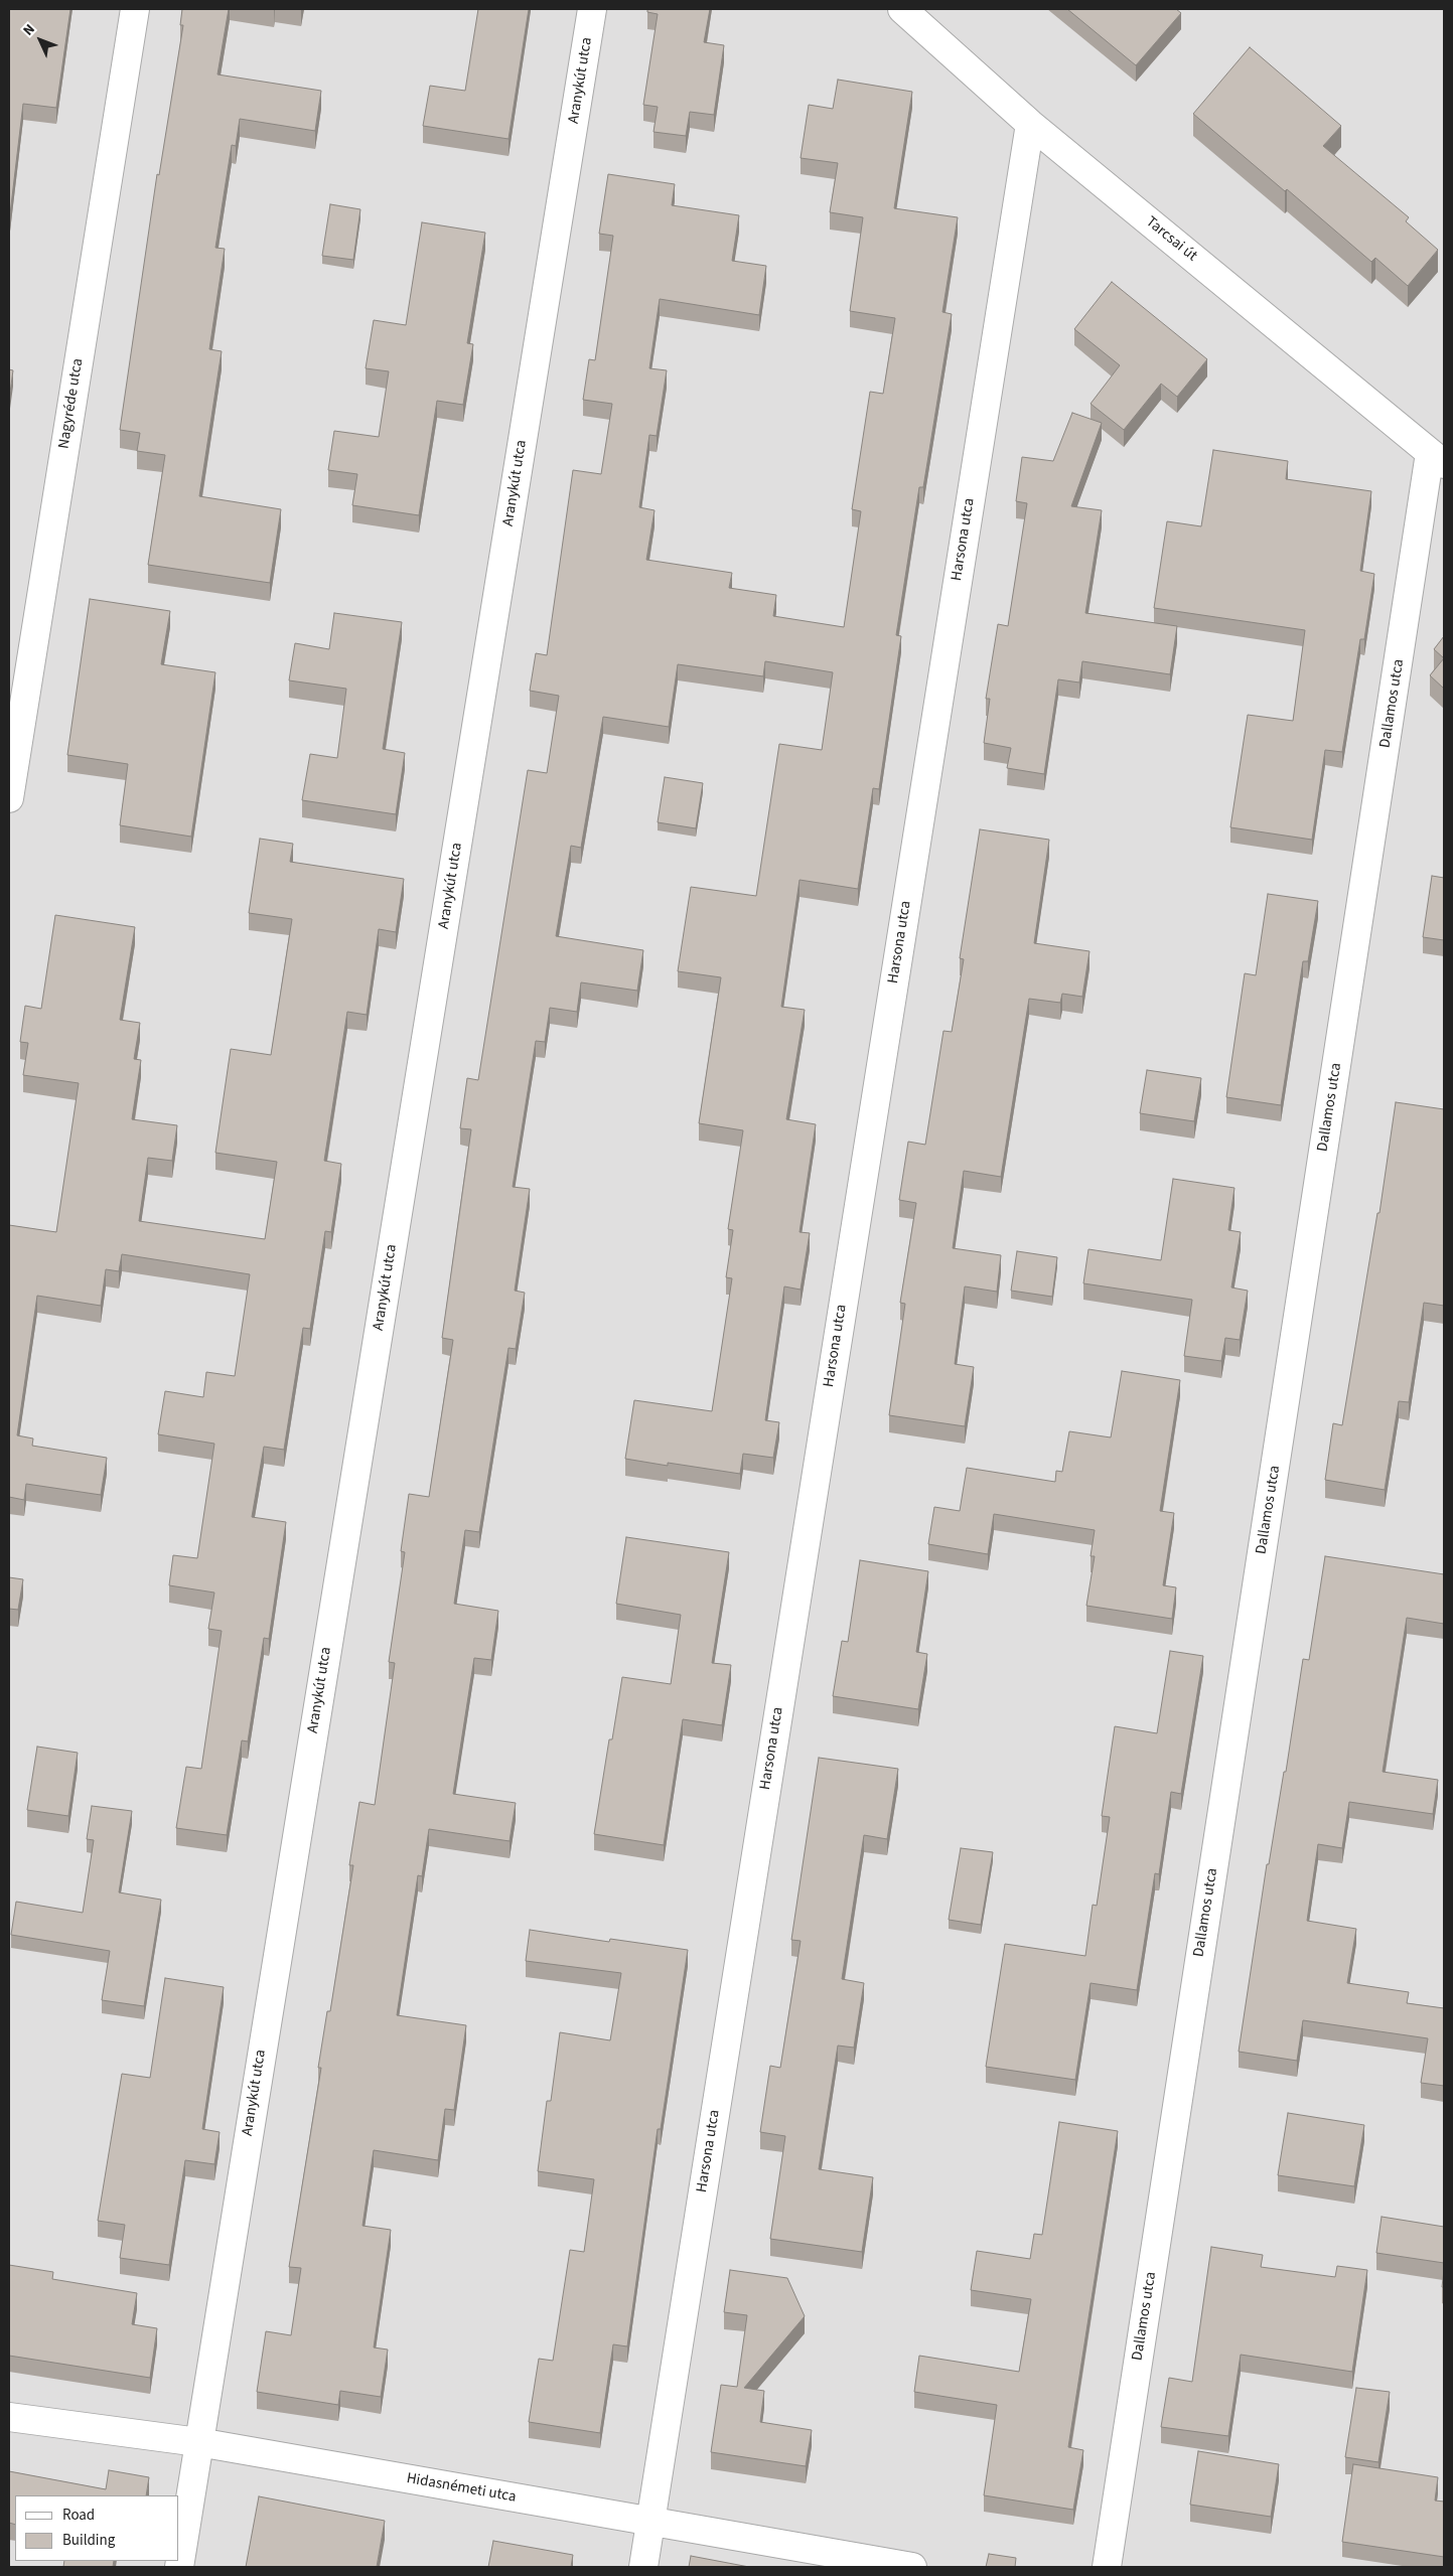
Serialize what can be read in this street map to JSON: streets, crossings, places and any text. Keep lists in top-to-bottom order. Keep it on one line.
{"streets":{"street":["Aranykút utca","Tarcsai út","Nagyréde utca","Harsona utca","Dallamos utca","Hidasnémeti utca"]},"crossings":[["Aranykút utca","Hidasnémeti utca"],["Tarcsai út","Harsona utca"],["Tarcsai út","Dallamos utca"],["Harsona utca","Hidasnémeti utca"]],"legend":["Road","Building"],"north":"top left"}
